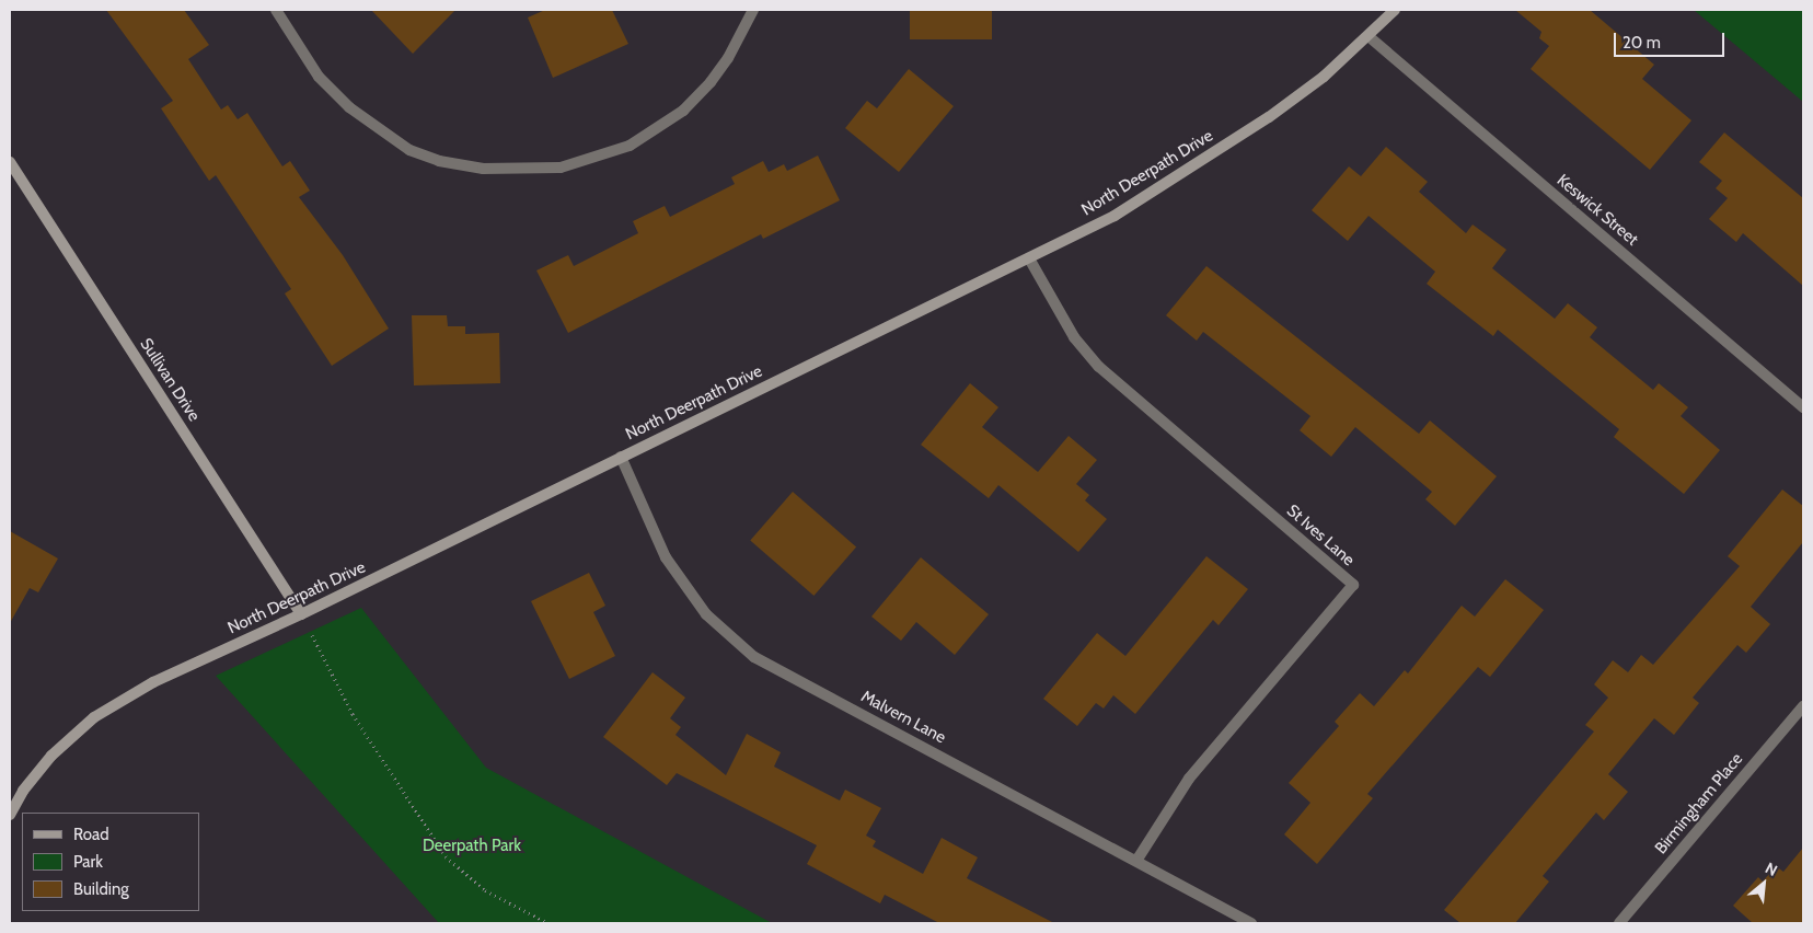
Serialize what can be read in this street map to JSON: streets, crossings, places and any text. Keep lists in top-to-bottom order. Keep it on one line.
{"streets":{"street":["North Deerpath Drive","Keswick Street","Sullivan Drive","St Ives Lane","Malvern Lane","Birmingham Place"]},"crossings":[["North Deerpath Drive","Keswick Street"],["North Deerpath Drive","Sullivan Drive"],["North Deerpath Drive","St Ives Lane"],["North Deerpath Drive","Malvern Lane"],["St Ives Lane","Malvern Lane"]],"parks":["Deerpath Park"],"legend":["Road","Park","Building"],"scale_bar":"20 m","north":"top right"}
